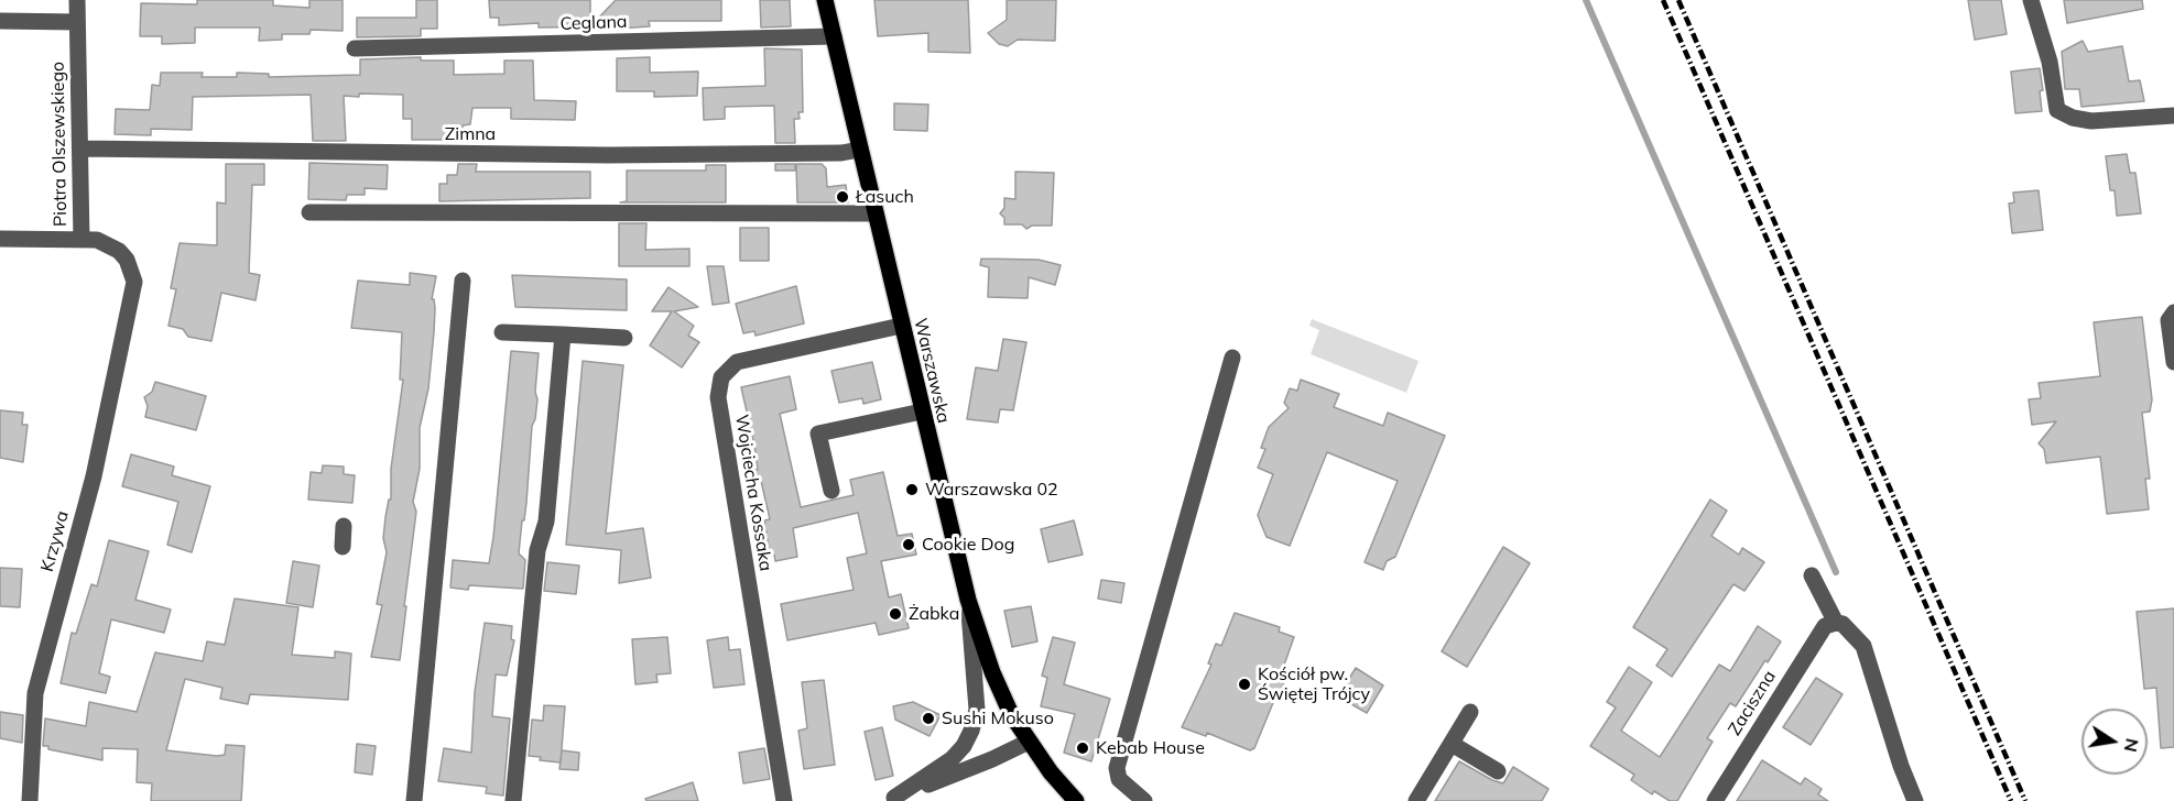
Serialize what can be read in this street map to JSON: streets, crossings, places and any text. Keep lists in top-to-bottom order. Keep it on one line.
{"streets":{"main road":["Warszawska"],"street":["Ceglana","Zimna","Piotra Olszewskiego","Wojciecha Kossaka","Krzywa","Zaciszna"]},"crossings":[["Ceglana","Warszawska"],["Zimna","Piotra Olszewskiego"],["Zimna","Warszawska"],["Piotra Olszewskiego","Krzywa"],["Warszawska","Wojciecha Kossaka"]],"places":["Łasuch","Warszawska 02","Cookie Dog","Żabka","Kościół pw. Świętej Trójcy","Sushi Mokuso","Kebab House"],"north":"right"}
